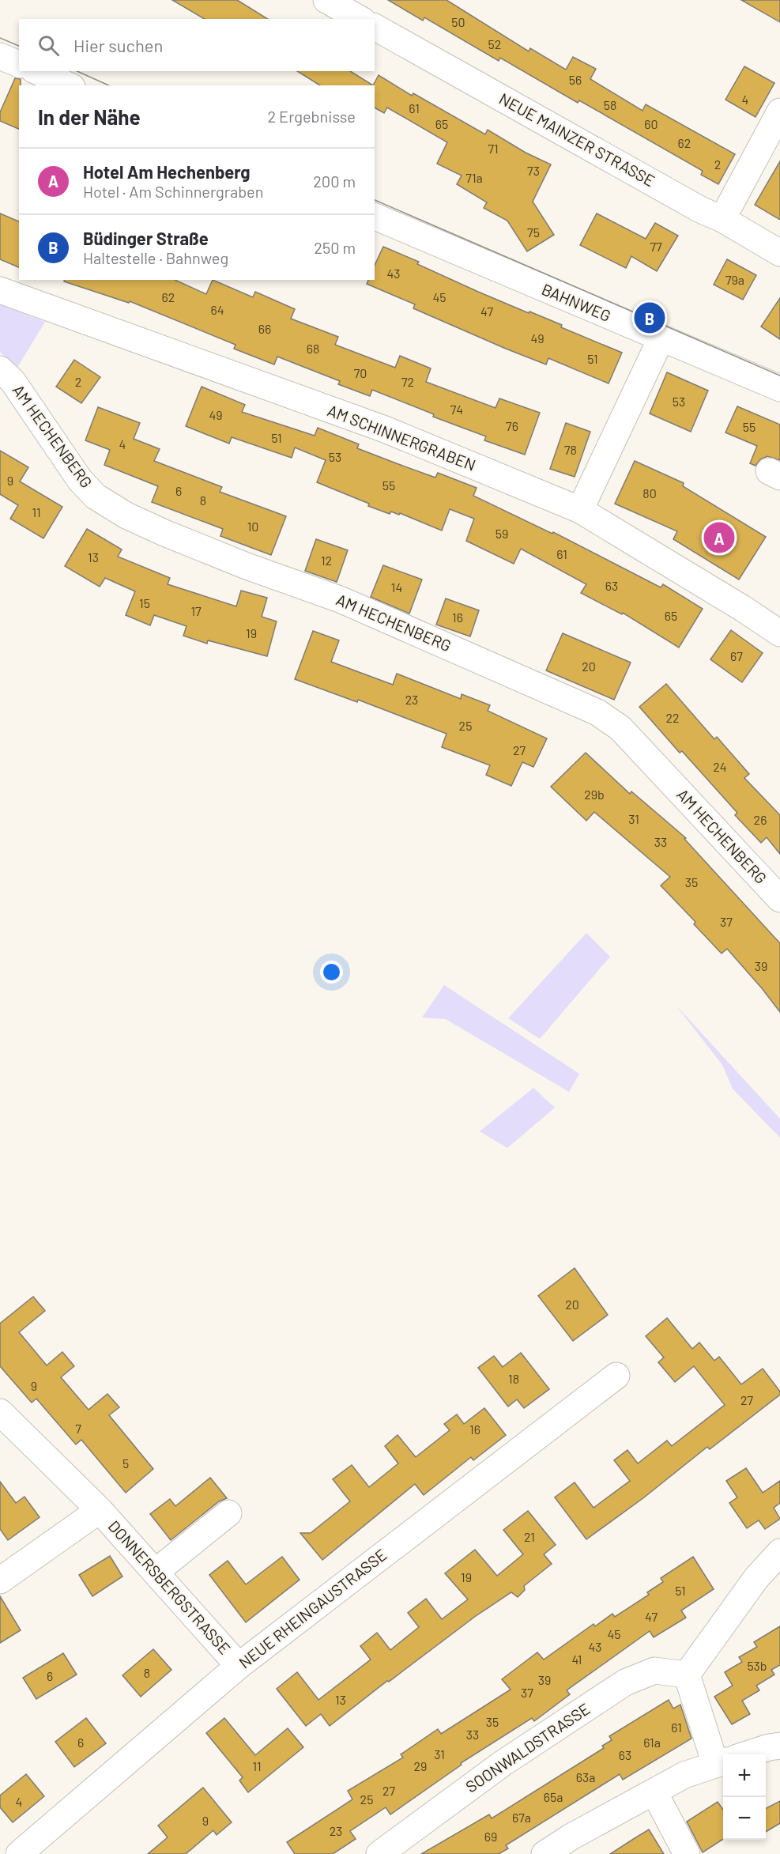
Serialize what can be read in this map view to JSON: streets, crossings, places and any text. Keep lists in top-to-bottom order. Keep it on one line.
{"streets":{"street":["NEUE MAINZER STRASSE","BAHNWEG","AM HECHENBERG","AM SCHINNERGRABEN","DONNERSBERGSTRASSE","NEUE RHEINGAUSTRASSE","SOONWALDSTRASSE"]},"crossings":[["DONNERSBERGSTRASSE","NEUE RHEINGAUSTRASSE"]],"house_numbers":["50","52","56","4","58","61","65","60","62","71","2","73","71a","75","77","43","79a","62","45","64","47","66","49","68","51","70","2","72","53","74","49","76","55","51","4","78","53","9","55","6","80","8","11","10","59","61","13","12","63","14","15","17","65","16","19","67","20","23","22","25","27","24","29b","31","26","33","35","37","39","20","18","9","27","7","16","5","21","19","51","47","45","43","41","53b","8","6","39","37","13","35","61","33","6","61a","31","63","11","29","63a","27","65a","25","4","67a","9","23","69"],"page":{"search":"Hier suchen","heading":["In der Nähe","2 Ergebnisse"],"list":[{"mark":"A","name":"Hotel Am Hechenberg","note":"Hotel · Am Schinnergraben","value":"200 m"},{"mark":"B","name":"Büdinger Straße","note":"Haltestelle · Bahnweg","value":"250 m"}],"pins":["B","A"],"map_buttons":["+","−"]}}
